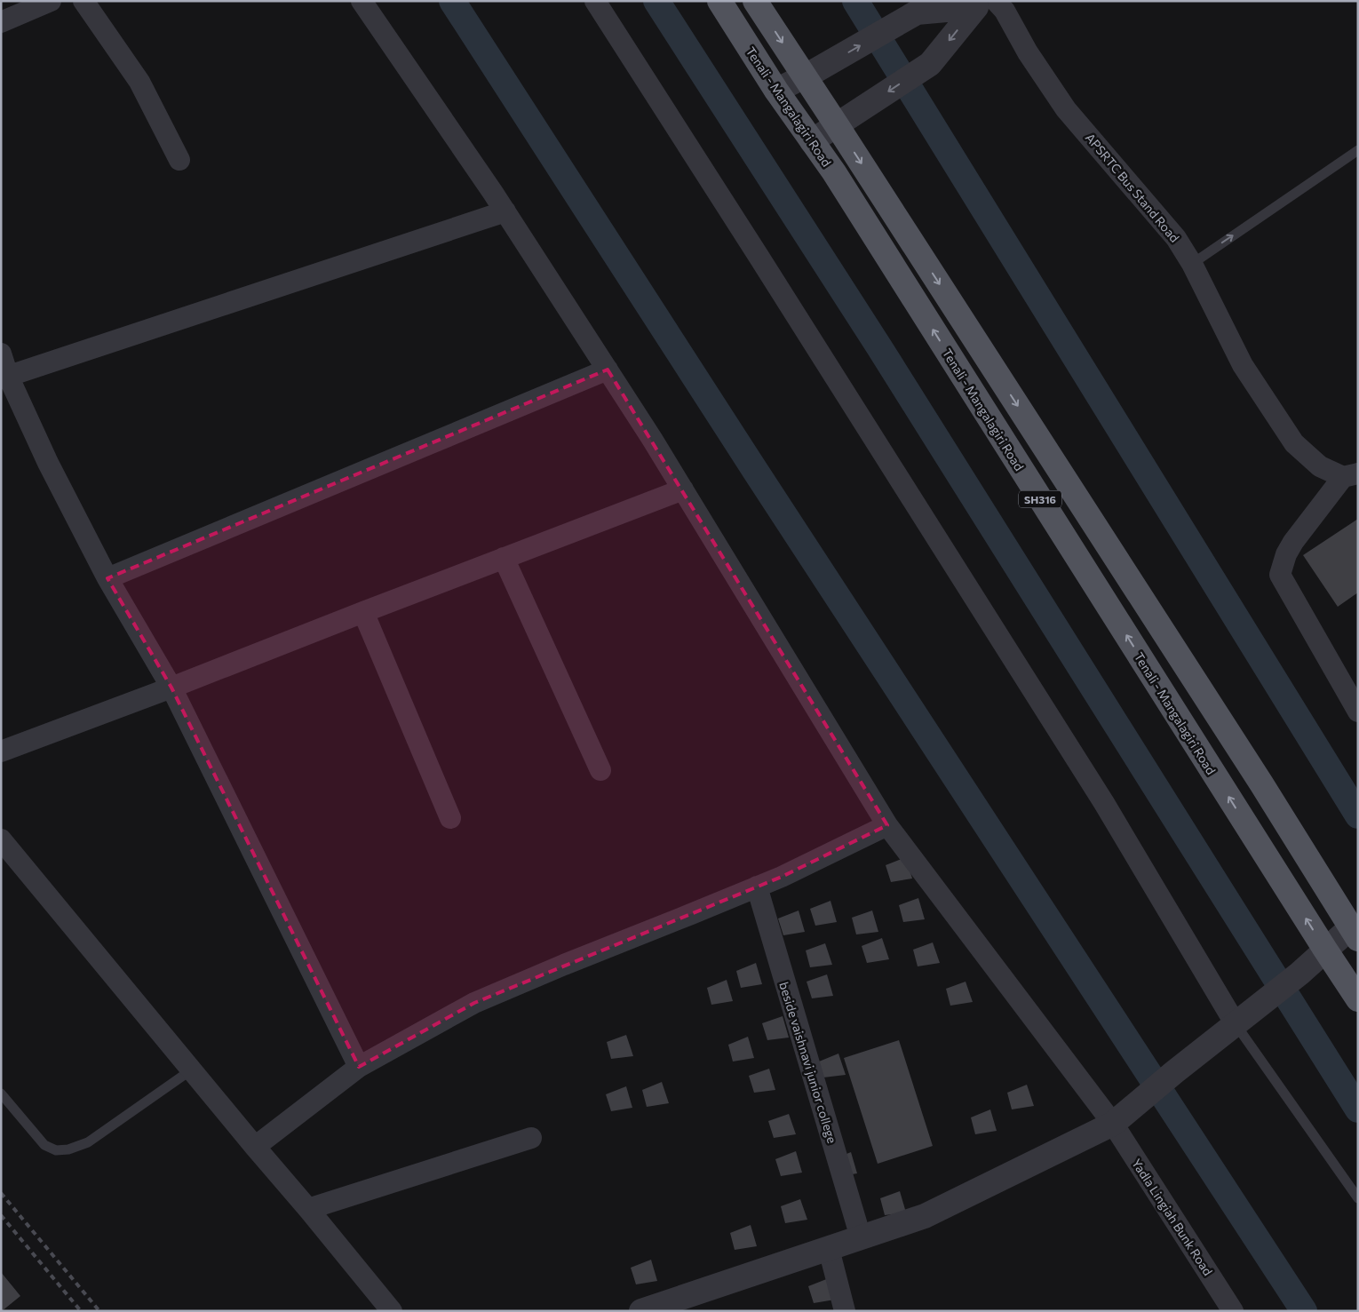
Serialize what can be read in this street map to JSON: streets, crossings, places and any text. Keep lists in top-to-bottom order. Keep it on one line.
{"streets":{"main road":["Tenali - Mangalagiri Road","SH316"],"street":["APSRTC Bus Stand Road","beside vaishnavi junior college","Yadla Lingiah Bunk Road"]}}
